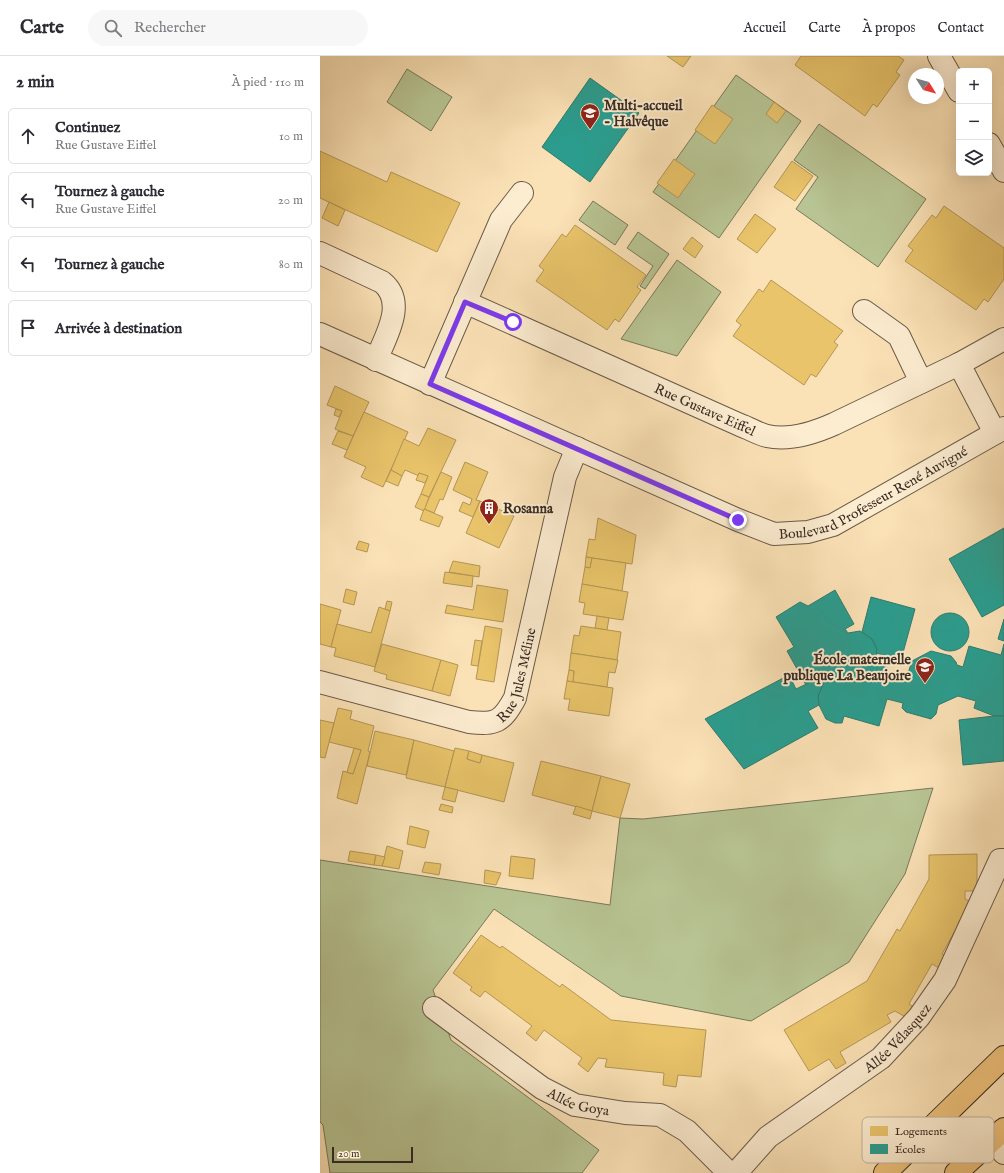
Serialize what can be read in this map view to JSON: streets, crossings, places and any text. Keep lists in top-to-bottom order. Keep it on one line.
{"streets":{"street":["Rue Gustave Eiffel","Boulevard Professeur René Auvigné","Rue Jules Méline","Allée Vélasquez","Allée Goya"]},"crossings":[["Boulevard Professeur René Auvigné","Rue Jules Méline"]],"places":{"school or university":["Multi-accueil - Halvêque","École maternelle publique La Beaujoire"],"building":["Rosanna"]},"legend":["Logements","Écoles"],"scale_bar":"20 m","north":"bottom right","page":{"header":"Carte","search":"Rechercher","nav":["Accueil","Carte","À propos","Contact"],"heading":["2 min","À pied · 110 m"],"map_buttons":["+","−"],"list":[["Continuez","Rue Gustave Eiffel","10 m"],["Tournez à gauche","Rue Gustave Eiffel","20 m"],["Tournez à gauche","80 m"],"Arrivée à destination"],"scale":"20 m"}}
